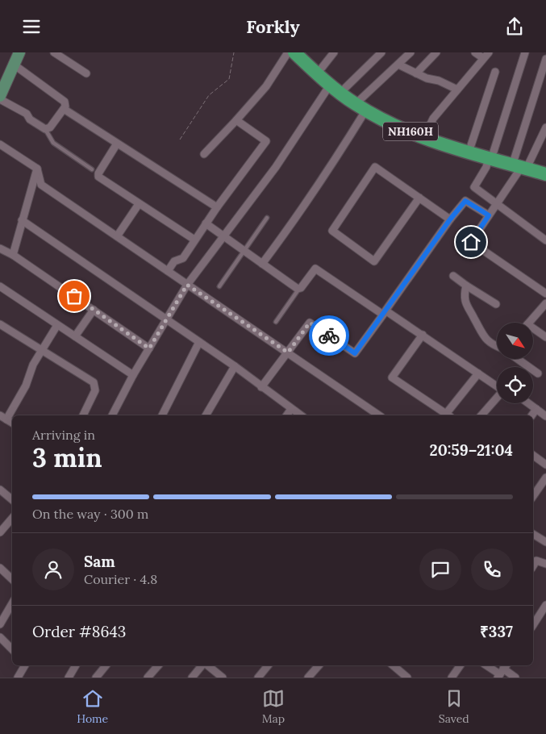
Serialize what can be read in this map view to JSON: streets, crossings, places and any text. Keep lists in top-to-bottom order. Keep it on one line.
{"streets":{"highway":["NH160H"]},"north":"bottom right","page":{"header":"Forkly","heading":["3 min","Arriving in","20:59–21:04"],"panel":["Sam","Courier · 4.8","Order #8643","₹337"],"bar":"On the way · 300 m","tabs":["Home","Map","Saved"]}}
